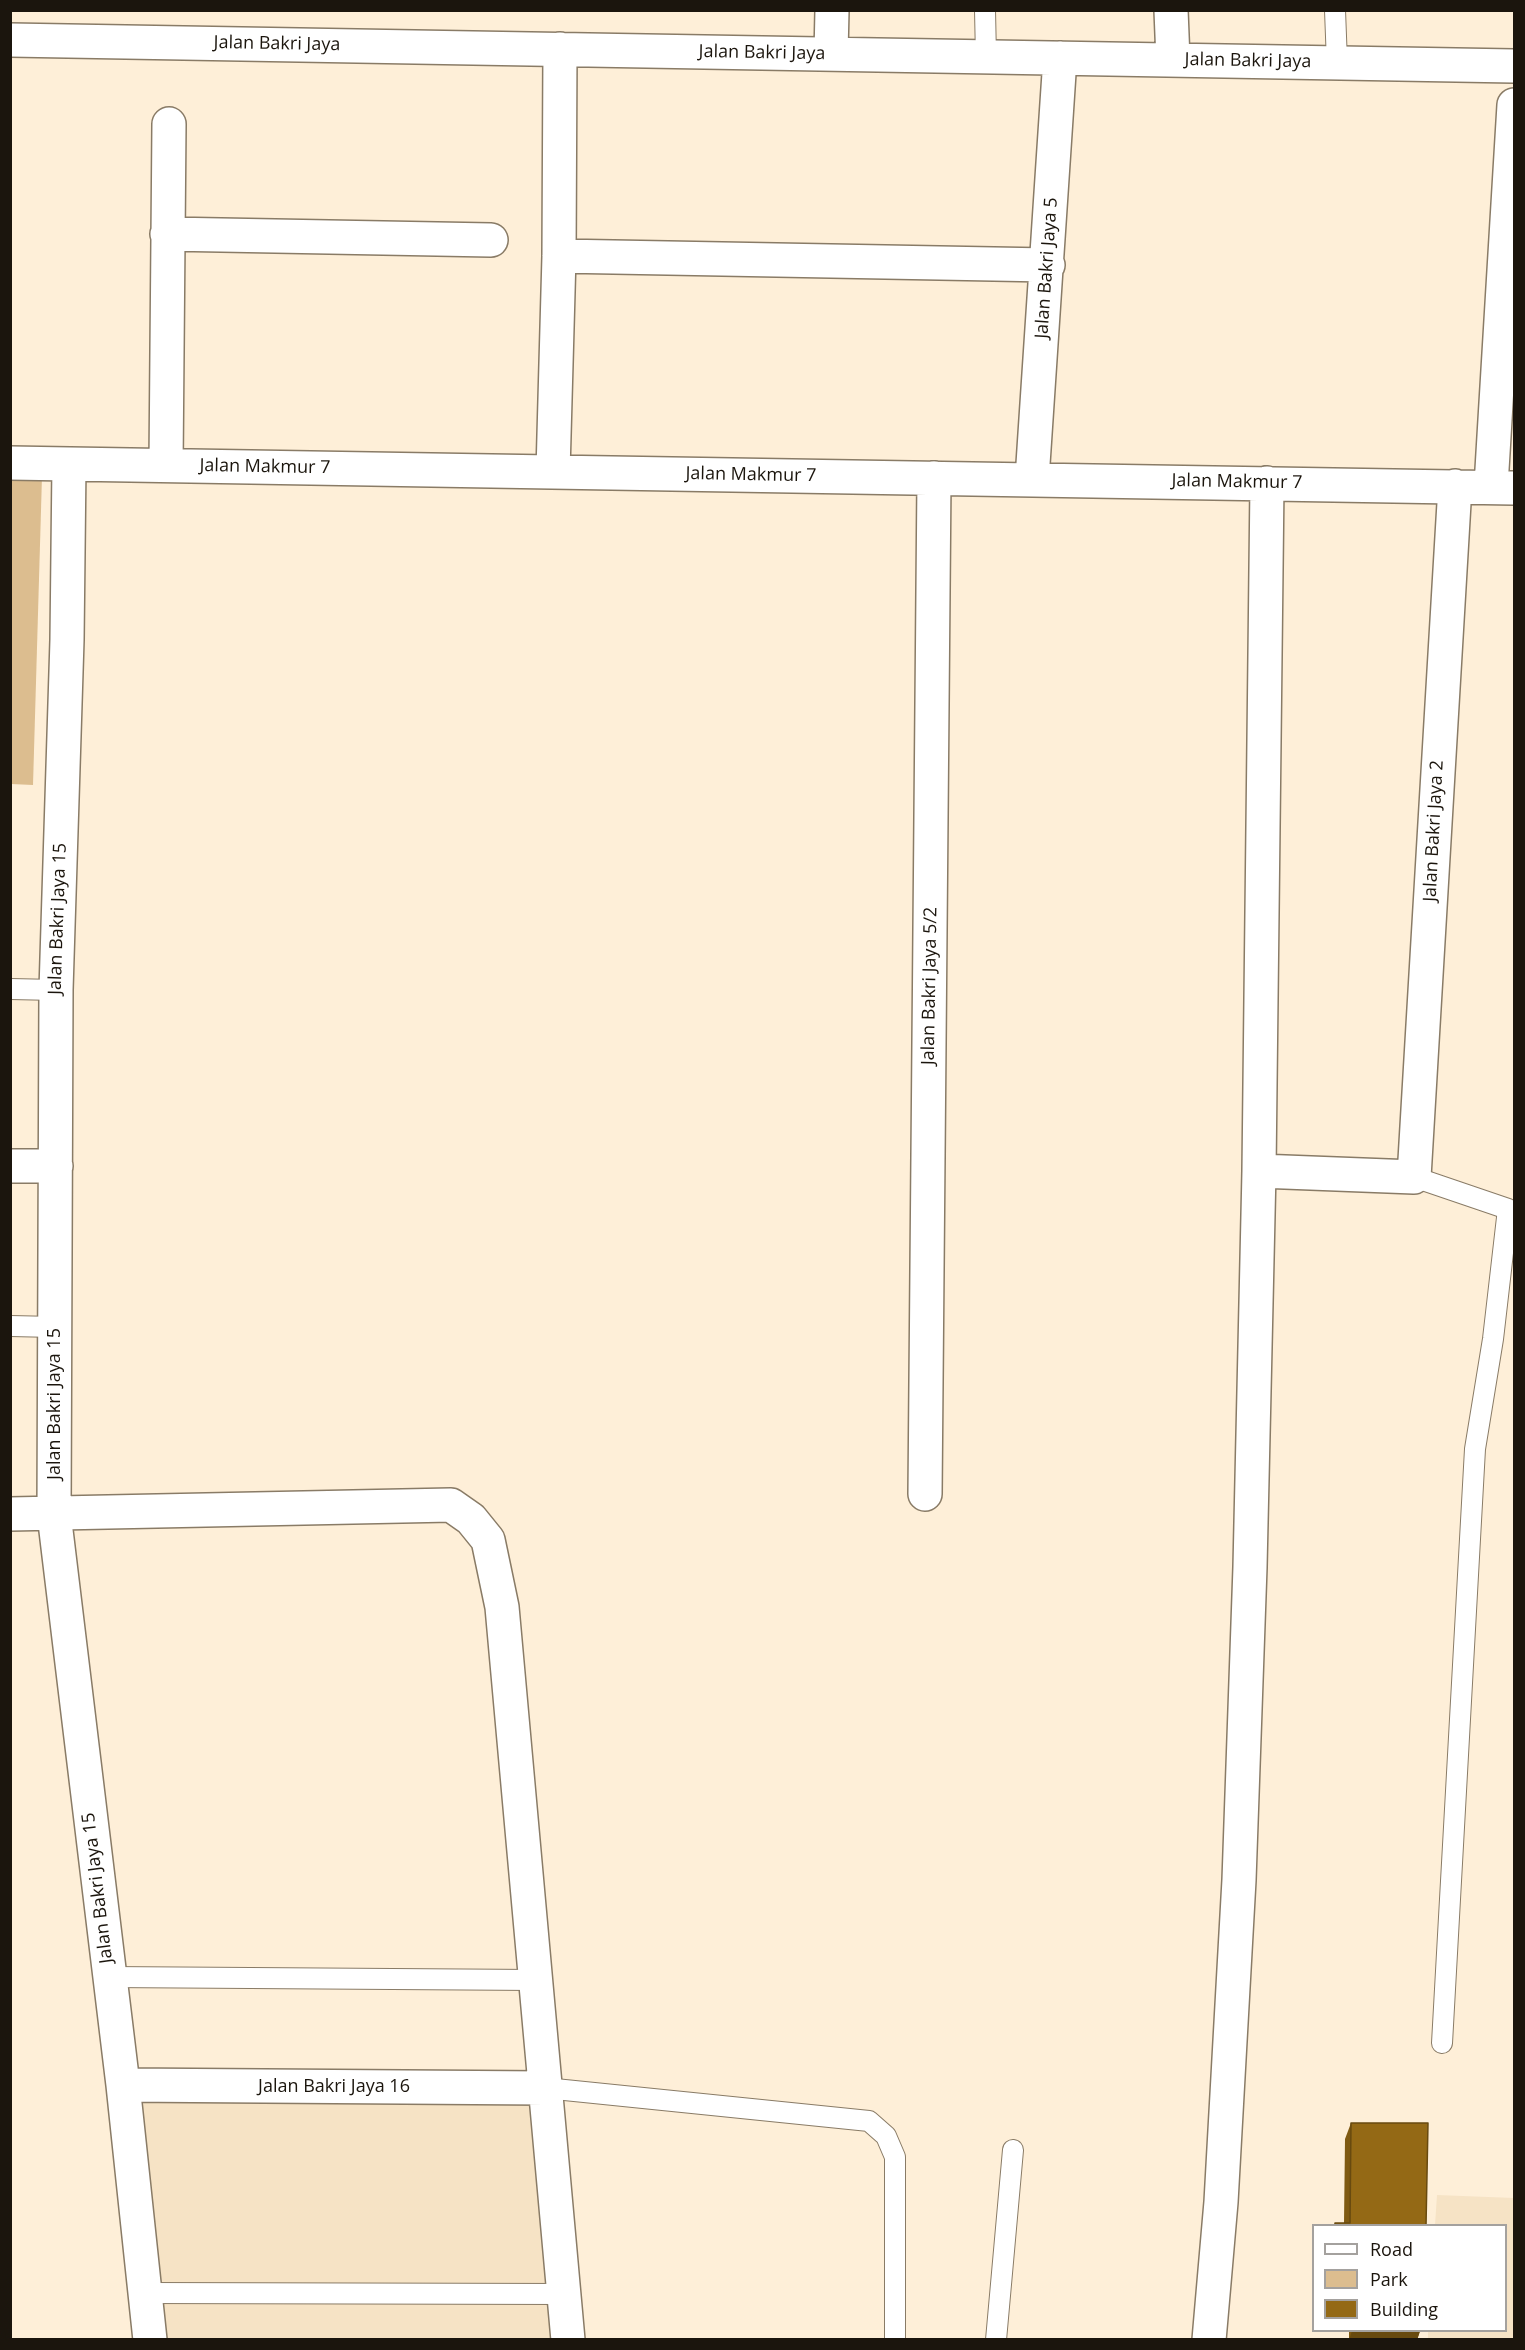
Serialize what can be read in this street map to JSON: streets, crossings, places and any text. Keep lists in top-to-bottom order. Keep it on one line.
{"streets":{"street":["Jalan Bakri Jaya","Jalan Bakri Jaya 5","Jalan Makmur 7","Jalan Bakri Jaya 2","Jalan Bakri Jaya 15","Jalan Bakri Jaya 5/2","Jalan Bakri Jaya 16"]},"crossings":[["Jalan Bakri Jaya","Jalan Bakri Jaya 5"],["Jalan Bakri Jaya 5","Jalan Makmur 7"],["Jalan Makmur 7","Jalan Bakri Jaya 2"],["Jalan Makmur 7","Jalan Bakri Jaya 15"],["Jalan Makmur 7","Jalan Bakri Jaya 5/2"],["Jalan Bakri Jaya 15","Jalan Bakri Jaya 16"]],"legend":["Road","Park","Building"]}
